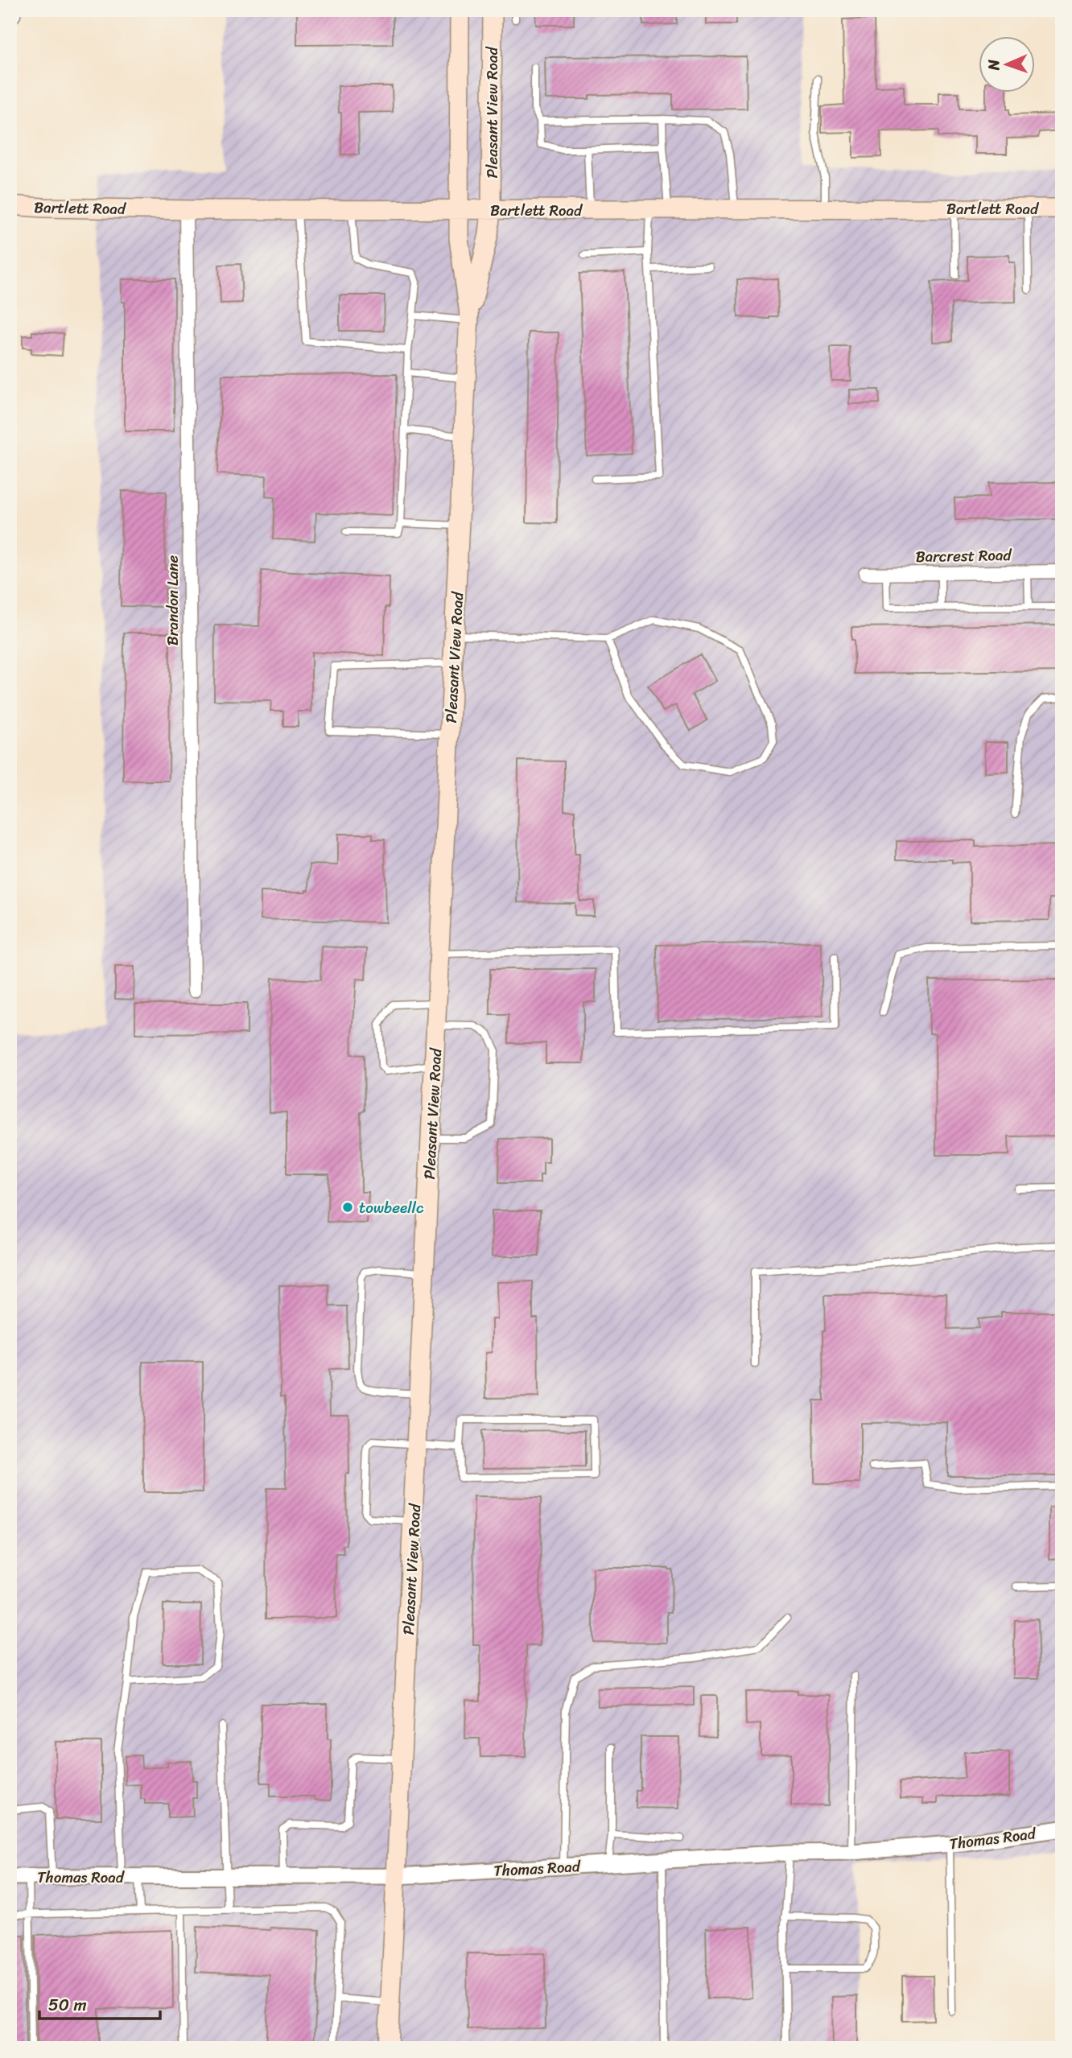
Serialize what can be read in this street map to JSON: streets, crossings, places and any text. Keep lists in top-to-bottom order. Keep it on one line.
{"streets":{"main road":["Pleasant View Road","Bartlett Road"],"street":["Barcrest Road","Brandon Lane","Thomas Road"]},"crossings":[["Pleasant View Road","Bartlett Road"],["Pleasant View Road","Thomas Road"],["Bartlett Road","Brandon Lane"]],"places":["towbeellc"],"scale_bar":"50 m","north":"left"}
